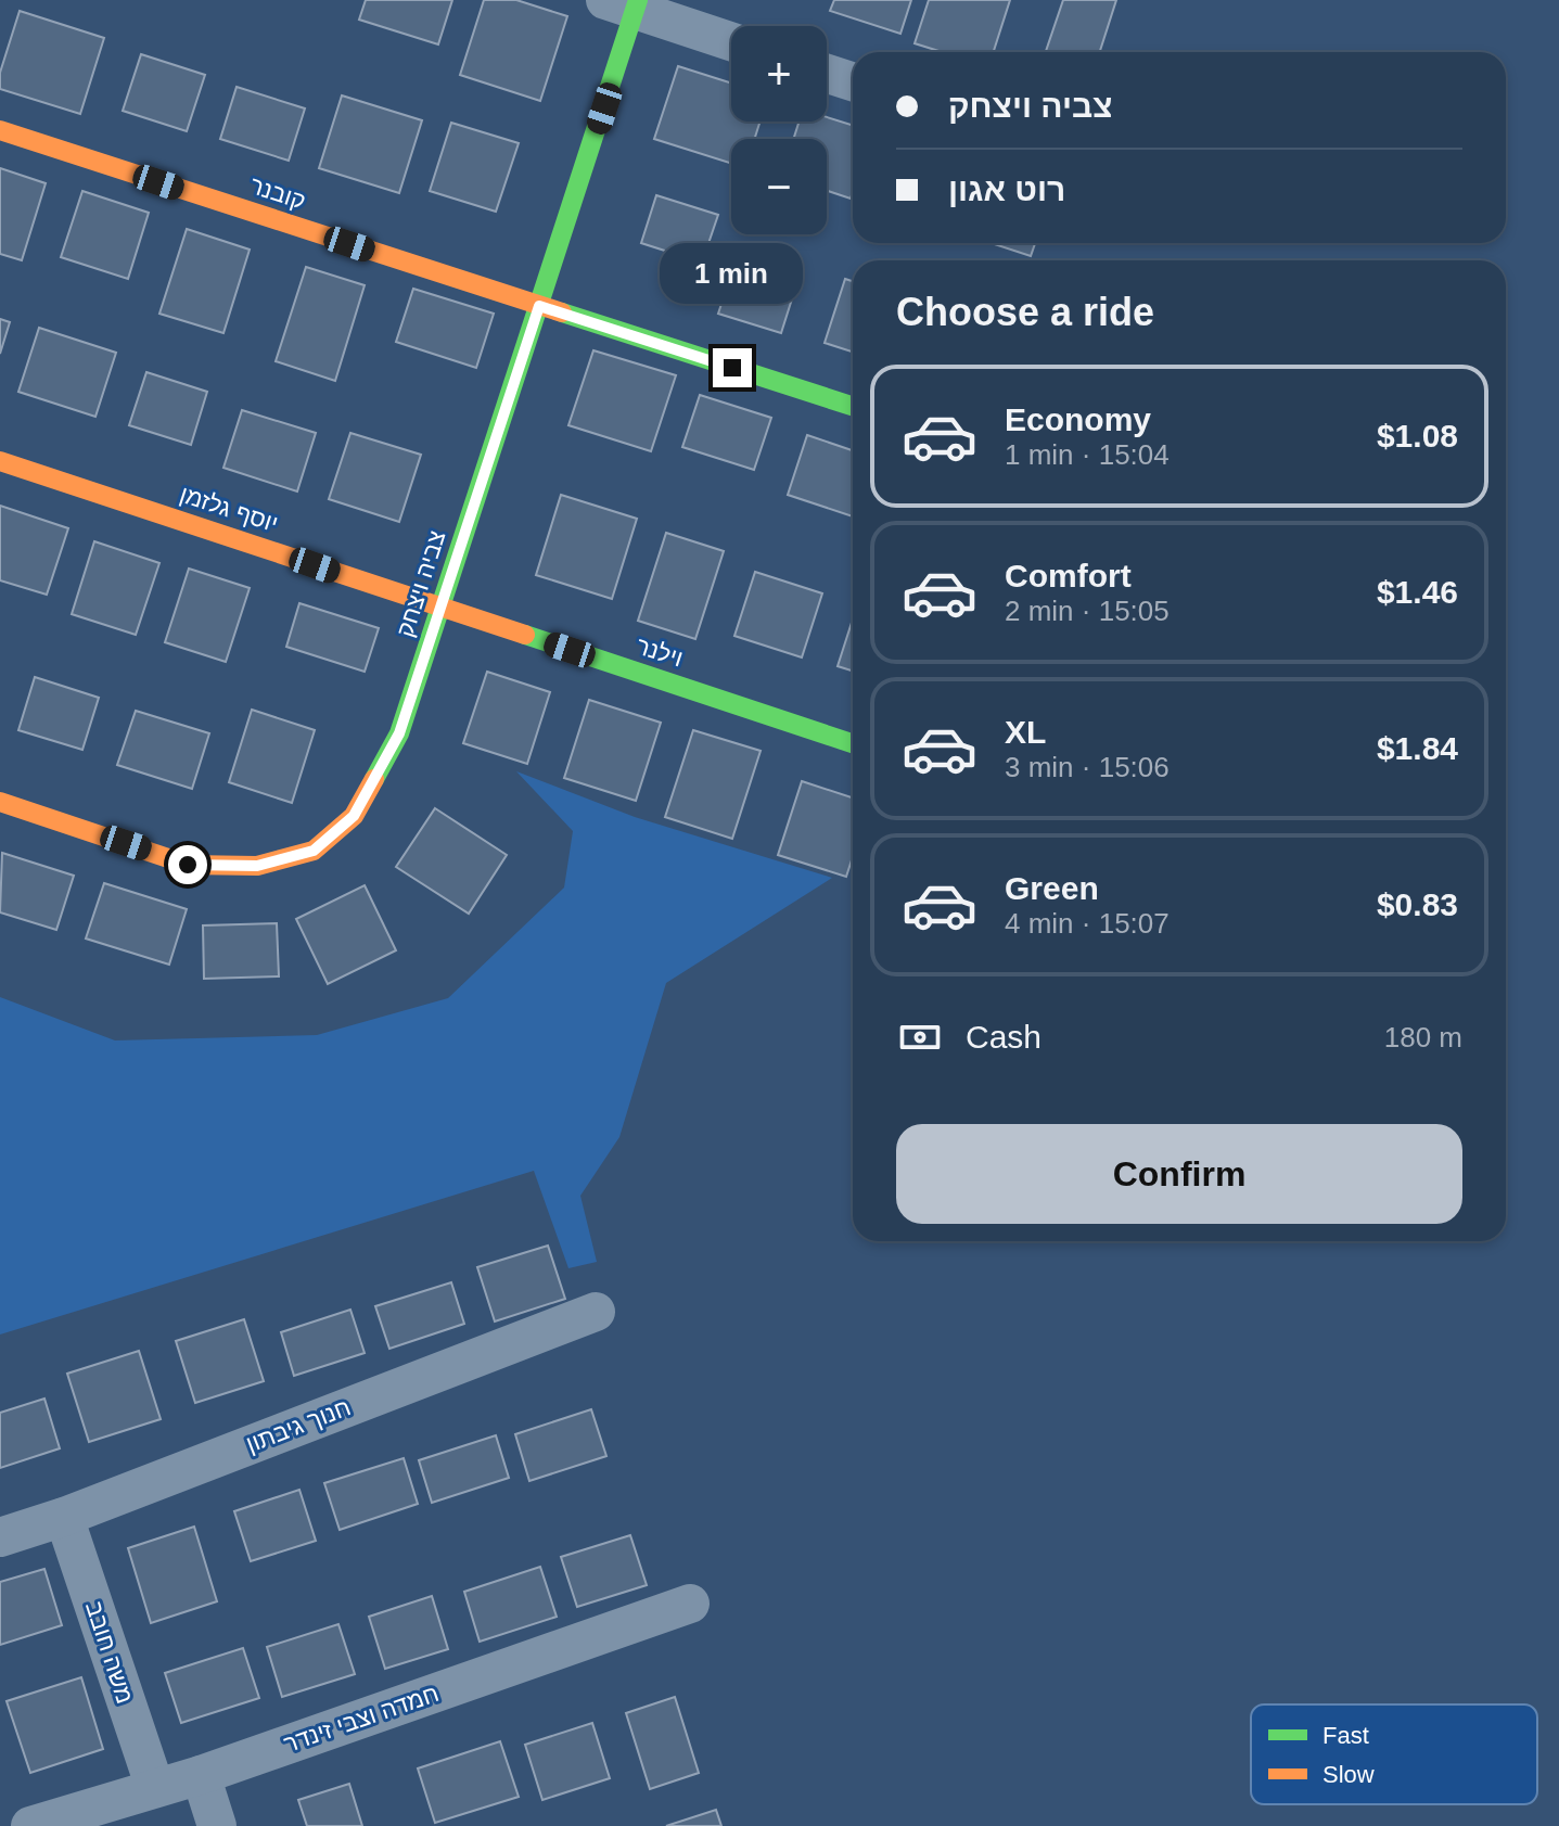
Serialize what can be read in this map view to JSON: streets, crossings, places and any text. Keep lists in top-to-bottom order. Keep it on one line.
{"streets":{"street":["קובנר","יוסף גלזמן","צביה ויצחק","וילנר","חנוך גיבתון","משה חובב","חמדה וצבי זינדר"]},"crossings":[["קובנר","צביה ויצחק"],["יוסף גלזמן","צביה ויצחק"],["יוסף גלזמן","וילנר"],["צביה ויצחק","וילנר"],["חנוך גיבתון","משה חובב"],["משה חובב","חמדה וצבי זינדר"]],"legend":["Fast","Slow"],"page":{"map_buttons":["+","−"],"banner":["צביה ויצחק","רוט אגון"],"bubble":"1 min","heading":"Choose a ride","list":[{"name":"Economy","note":"1 min · 15:04","value":"$1.08"},{"name":"Comfort","note":"2 min · 15:05","value":"$1.46"},{"name":"XL","note":"3 min · 15:06","value":"$1.84"},{"name":"Green","note":"4 min · 15:07","value":"$0.83"}],"pay":["Cash","180 m"],"buttons":"Confirm"}}
